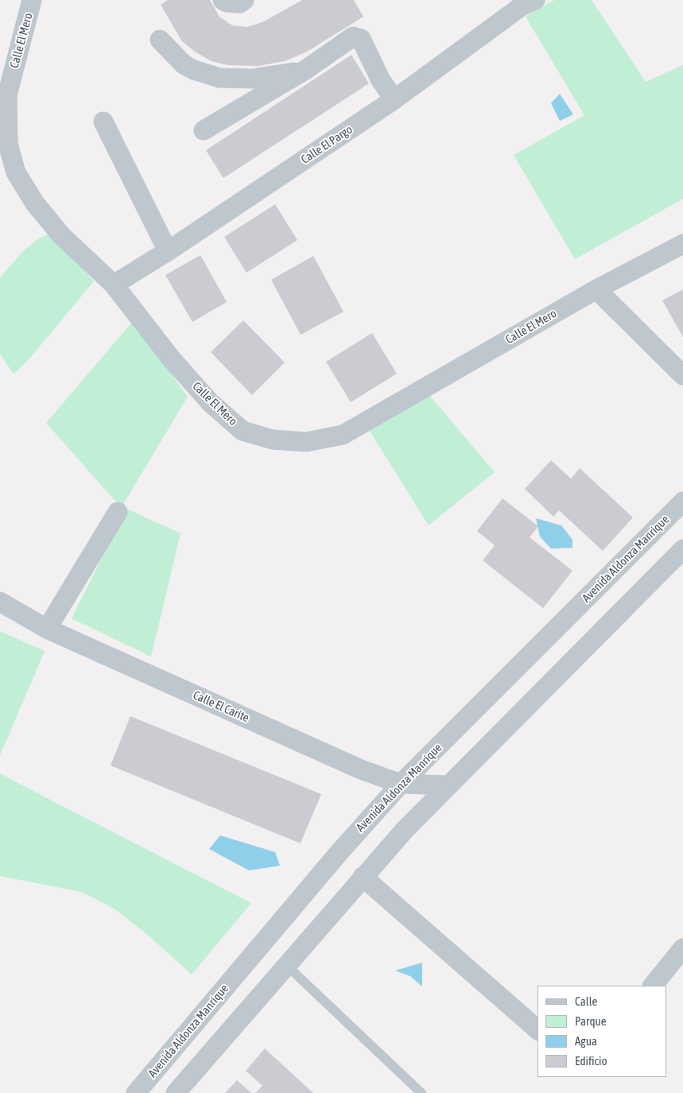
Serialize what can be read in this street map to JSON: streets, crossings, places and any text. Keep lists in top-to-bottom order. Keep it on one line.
{"streets":{"street":["Calle El Mero","Calle El Pargo","Avenida Aldonza Manrique","Calle El Carite"]},"crossings":[["Calle El Mero","Calle El Pargo"],["Avenida Aldonza Manrique","Calle El Carite"]],"legend":["Calle","Parque","Agua","Edificio"]}
